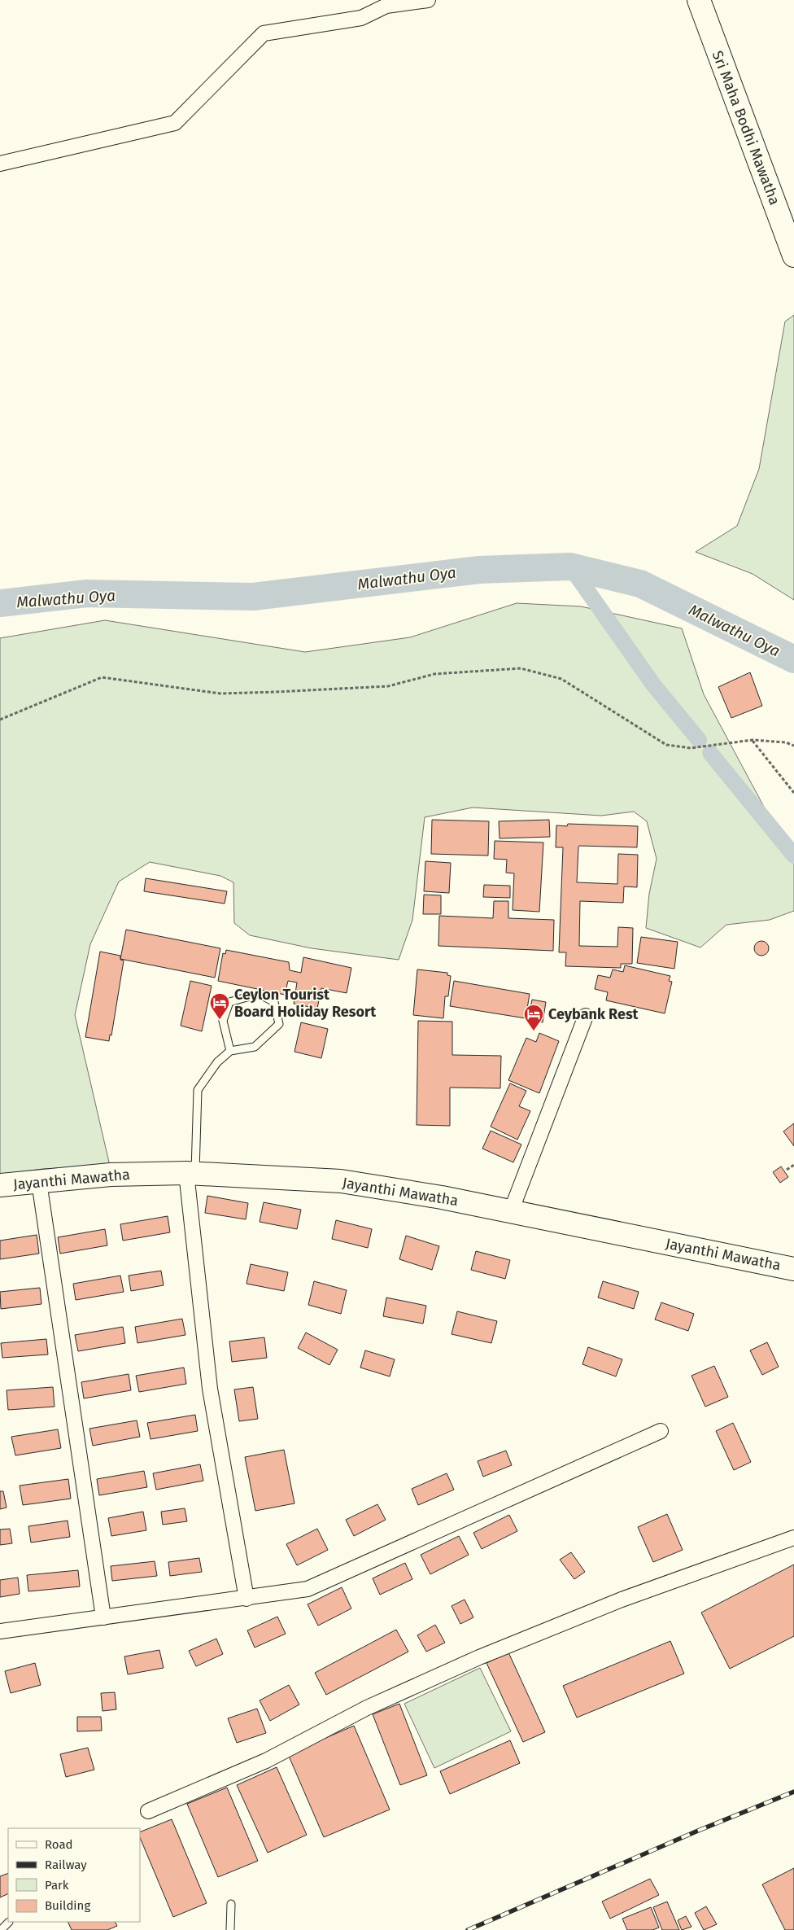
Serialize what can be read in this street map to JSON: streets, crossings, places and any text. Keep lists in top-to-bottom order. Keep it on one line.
{"streets":{"main road":["Sri Maha Bodhi Mawatha","Jayanthi Mawatha"]},"water":["Malwathu Oya"],"places":{"hotel":["Ceylon Tourist Board Holiday Resort","Ceybank Rest"]},"legend":["Road","Railway","Park","Building"]}
